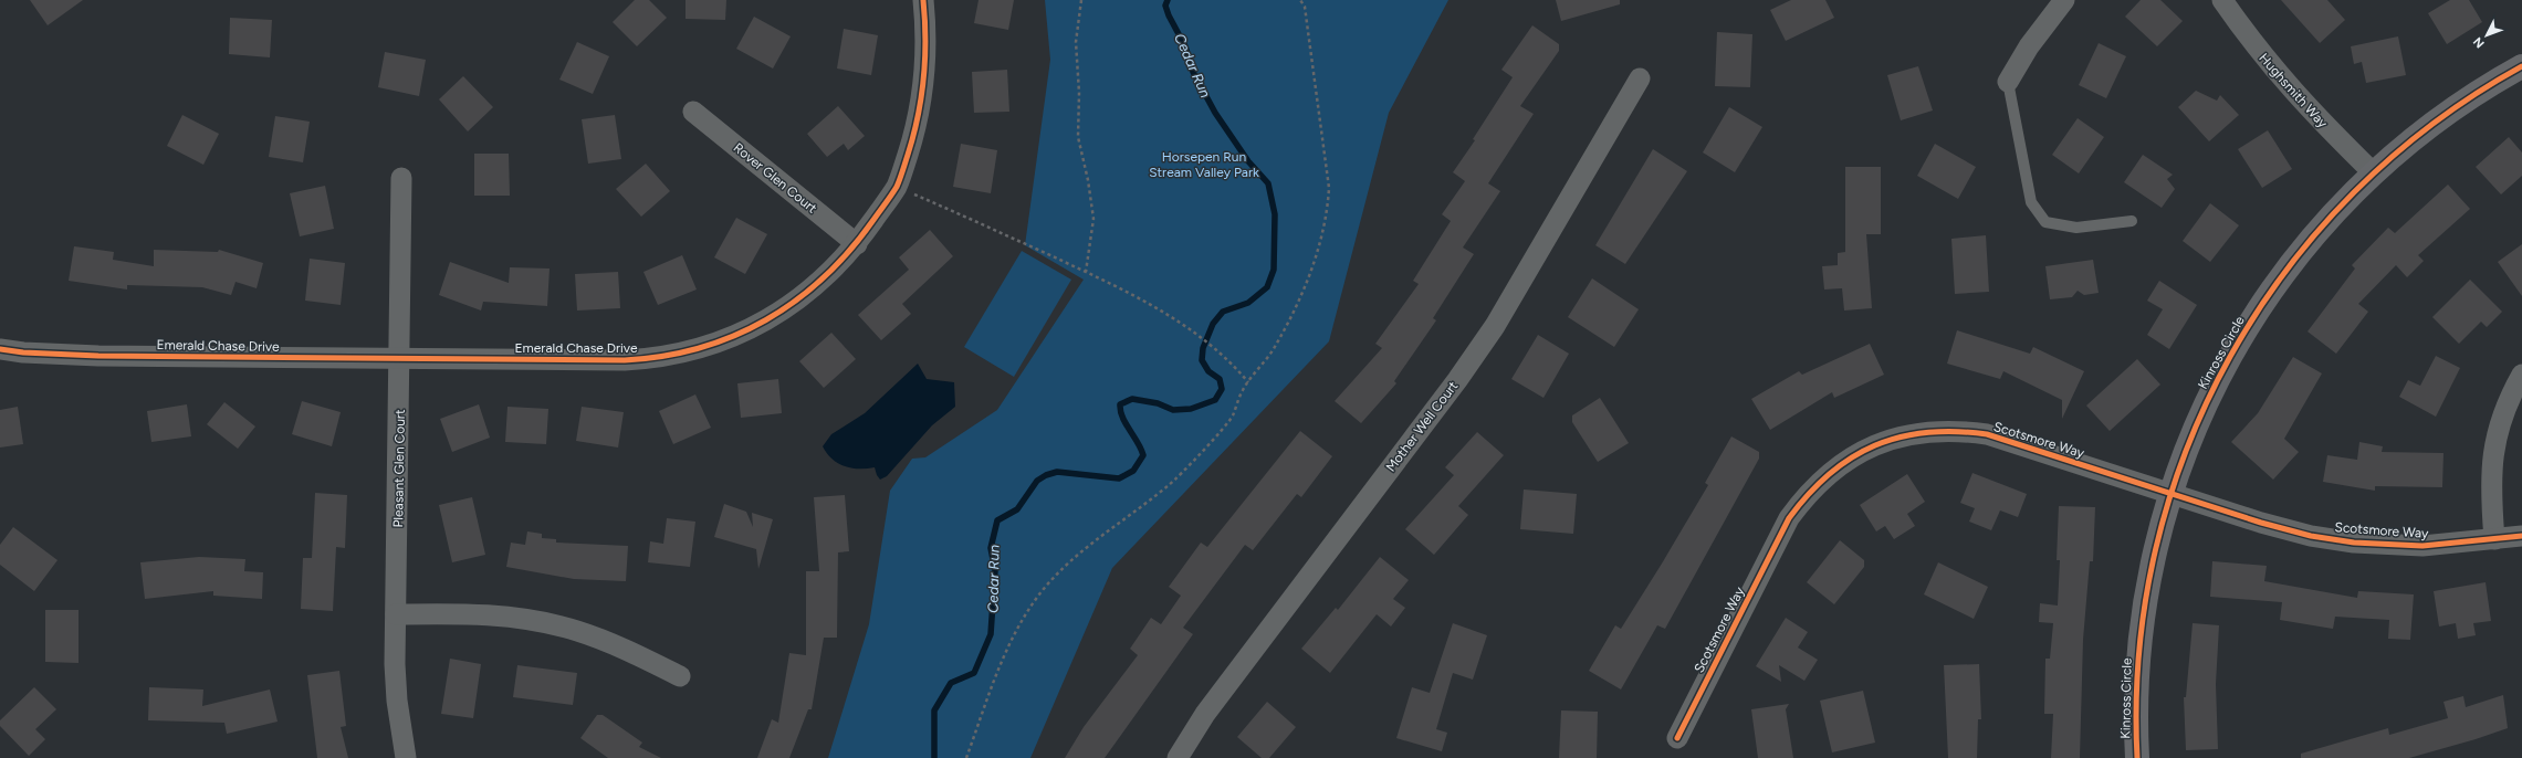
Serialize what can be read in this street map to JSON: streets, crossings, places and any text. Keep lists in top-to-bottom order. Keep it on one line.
{"streets":{"street":["Hughsmith Way","Rover Glen Court","Emerald Chase Drive","Kinross Circle","Mother Well Court","Scotsmore Way","Pleasant Glen Court"]},"crossings":[["Hughsmith Way","Kinross Circle"],["Rover Glen Court","Emerald Chase Drive"],["Emerald Chase Drive","Pleasant Glen Court"],["Kinross Circle","Scotsmore Way"]],"water":["Cedar Run"],"parks":["Horsepen Run Stream Valley Park"],"north":"bottom left"}
